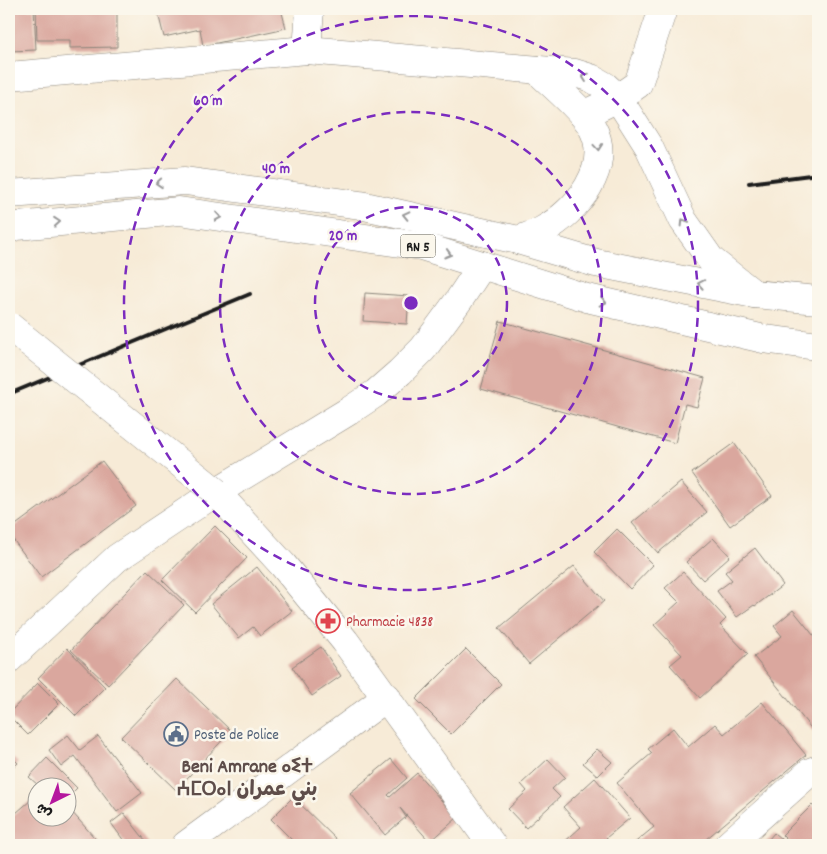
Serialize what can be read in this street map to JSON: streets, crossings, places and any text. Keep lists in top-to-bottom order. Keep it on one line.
{"streets":{"main road":["RN 5"]},"districts":["Beni Amrane ⴰⵉⵜ ⵄⵎⵔⴰⵏ بني عمران"],"places":{"pharmacy":["Pharmacie 4838"],"public building":["Poste de Police"]},"north":"bottom left","rings":["60 m","40 m","20 m"]}
